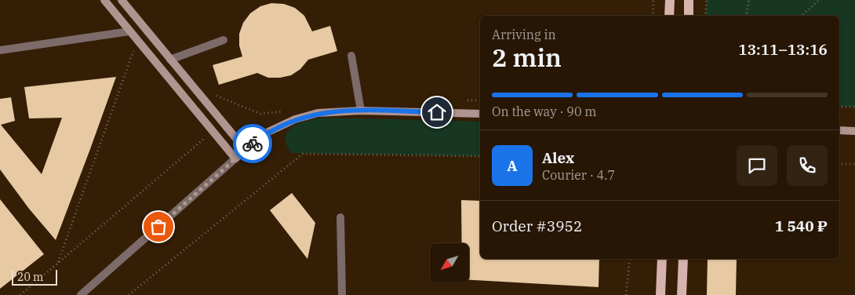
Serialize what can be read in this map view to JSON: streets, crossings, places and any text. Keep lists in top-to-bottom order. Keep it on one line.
{"scale_bar":"20 m","north":"bottom left","page":{"heading":["2 min","Arriving in","13:11–13:16"],"panel":["Alex","Courier · 4.7","Order #3952","1 540 ₽"],"bar":"On the way · 90 m","round":"A","scale":"20 m"}}
